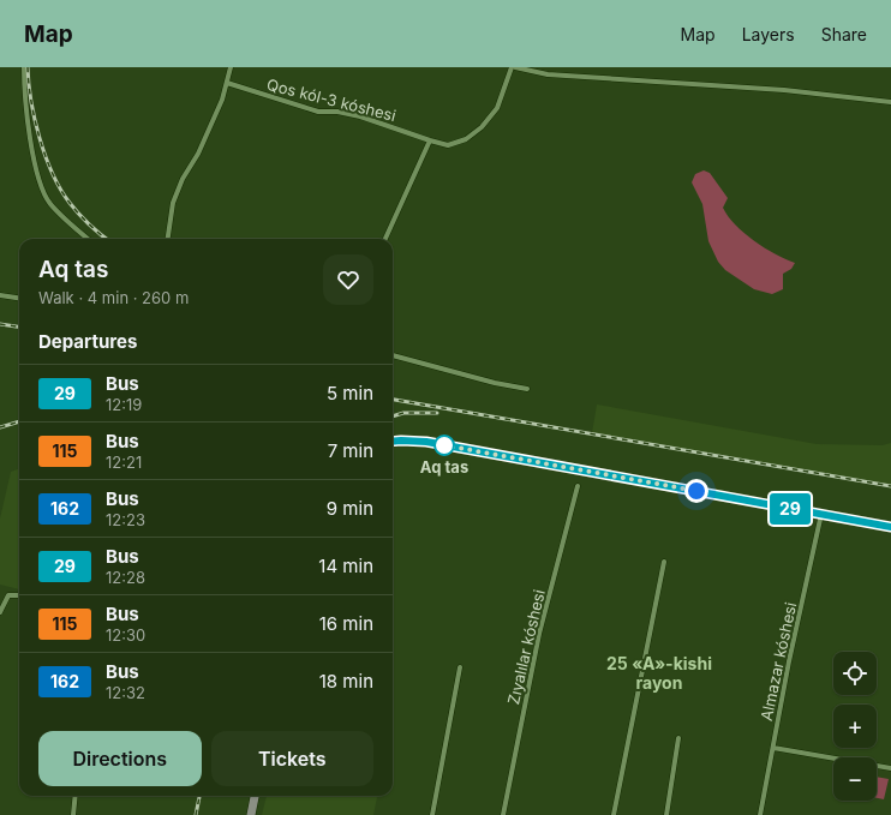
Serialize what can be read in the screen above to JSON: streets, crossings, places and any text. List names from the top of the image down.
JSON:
{
  "streets": {
    "street": ["Qos kól-3 kóshesi", "Zıyalılar kóshesi", "Almazar kóshesi"]
  },
  "districts": ["25 «A»-kishi rayon"],
  "places": ["Aq tas"],
  "lines": ["bus line 29"],
  "page": {
    "header": "Map",
    "nav": ["Map", "Layers", "Share"],
    "on_map": "29",
    "heading": [
      ["Aq tas", "Walk · 4 min · 260 m"],
      "Departures"
    ],
    "list": [
      {
        "mark": "29",
        "name": "Bus",
        "note": "12:19",
        "value": "5 min"
      },
      {
        "mark": "115",
        "name": "Bus",
        "note": "12:21",
        "value": "7 min"
      },
      {
        "mark": "162",
        "name": "Bus",
        "note": "12:23",
        "value": "9 min"
      },
      {
        "mark": "29",
        "name": "Bus",
        "note": "12:28",
        "value": "14 min"
      },
      {
        "mark": "115",
        "name": "Bus",
        "note": "12:30",
        "value": "16 min"
      },
      {
        "mark": "162",
        "name": "Bus",
        "note": "12:32",
        "value": "18 min"
      }
    ],
    "map_buttons": ["+", "−"],
    "buttons": ["Directions", "Tickets"]
  }
}
